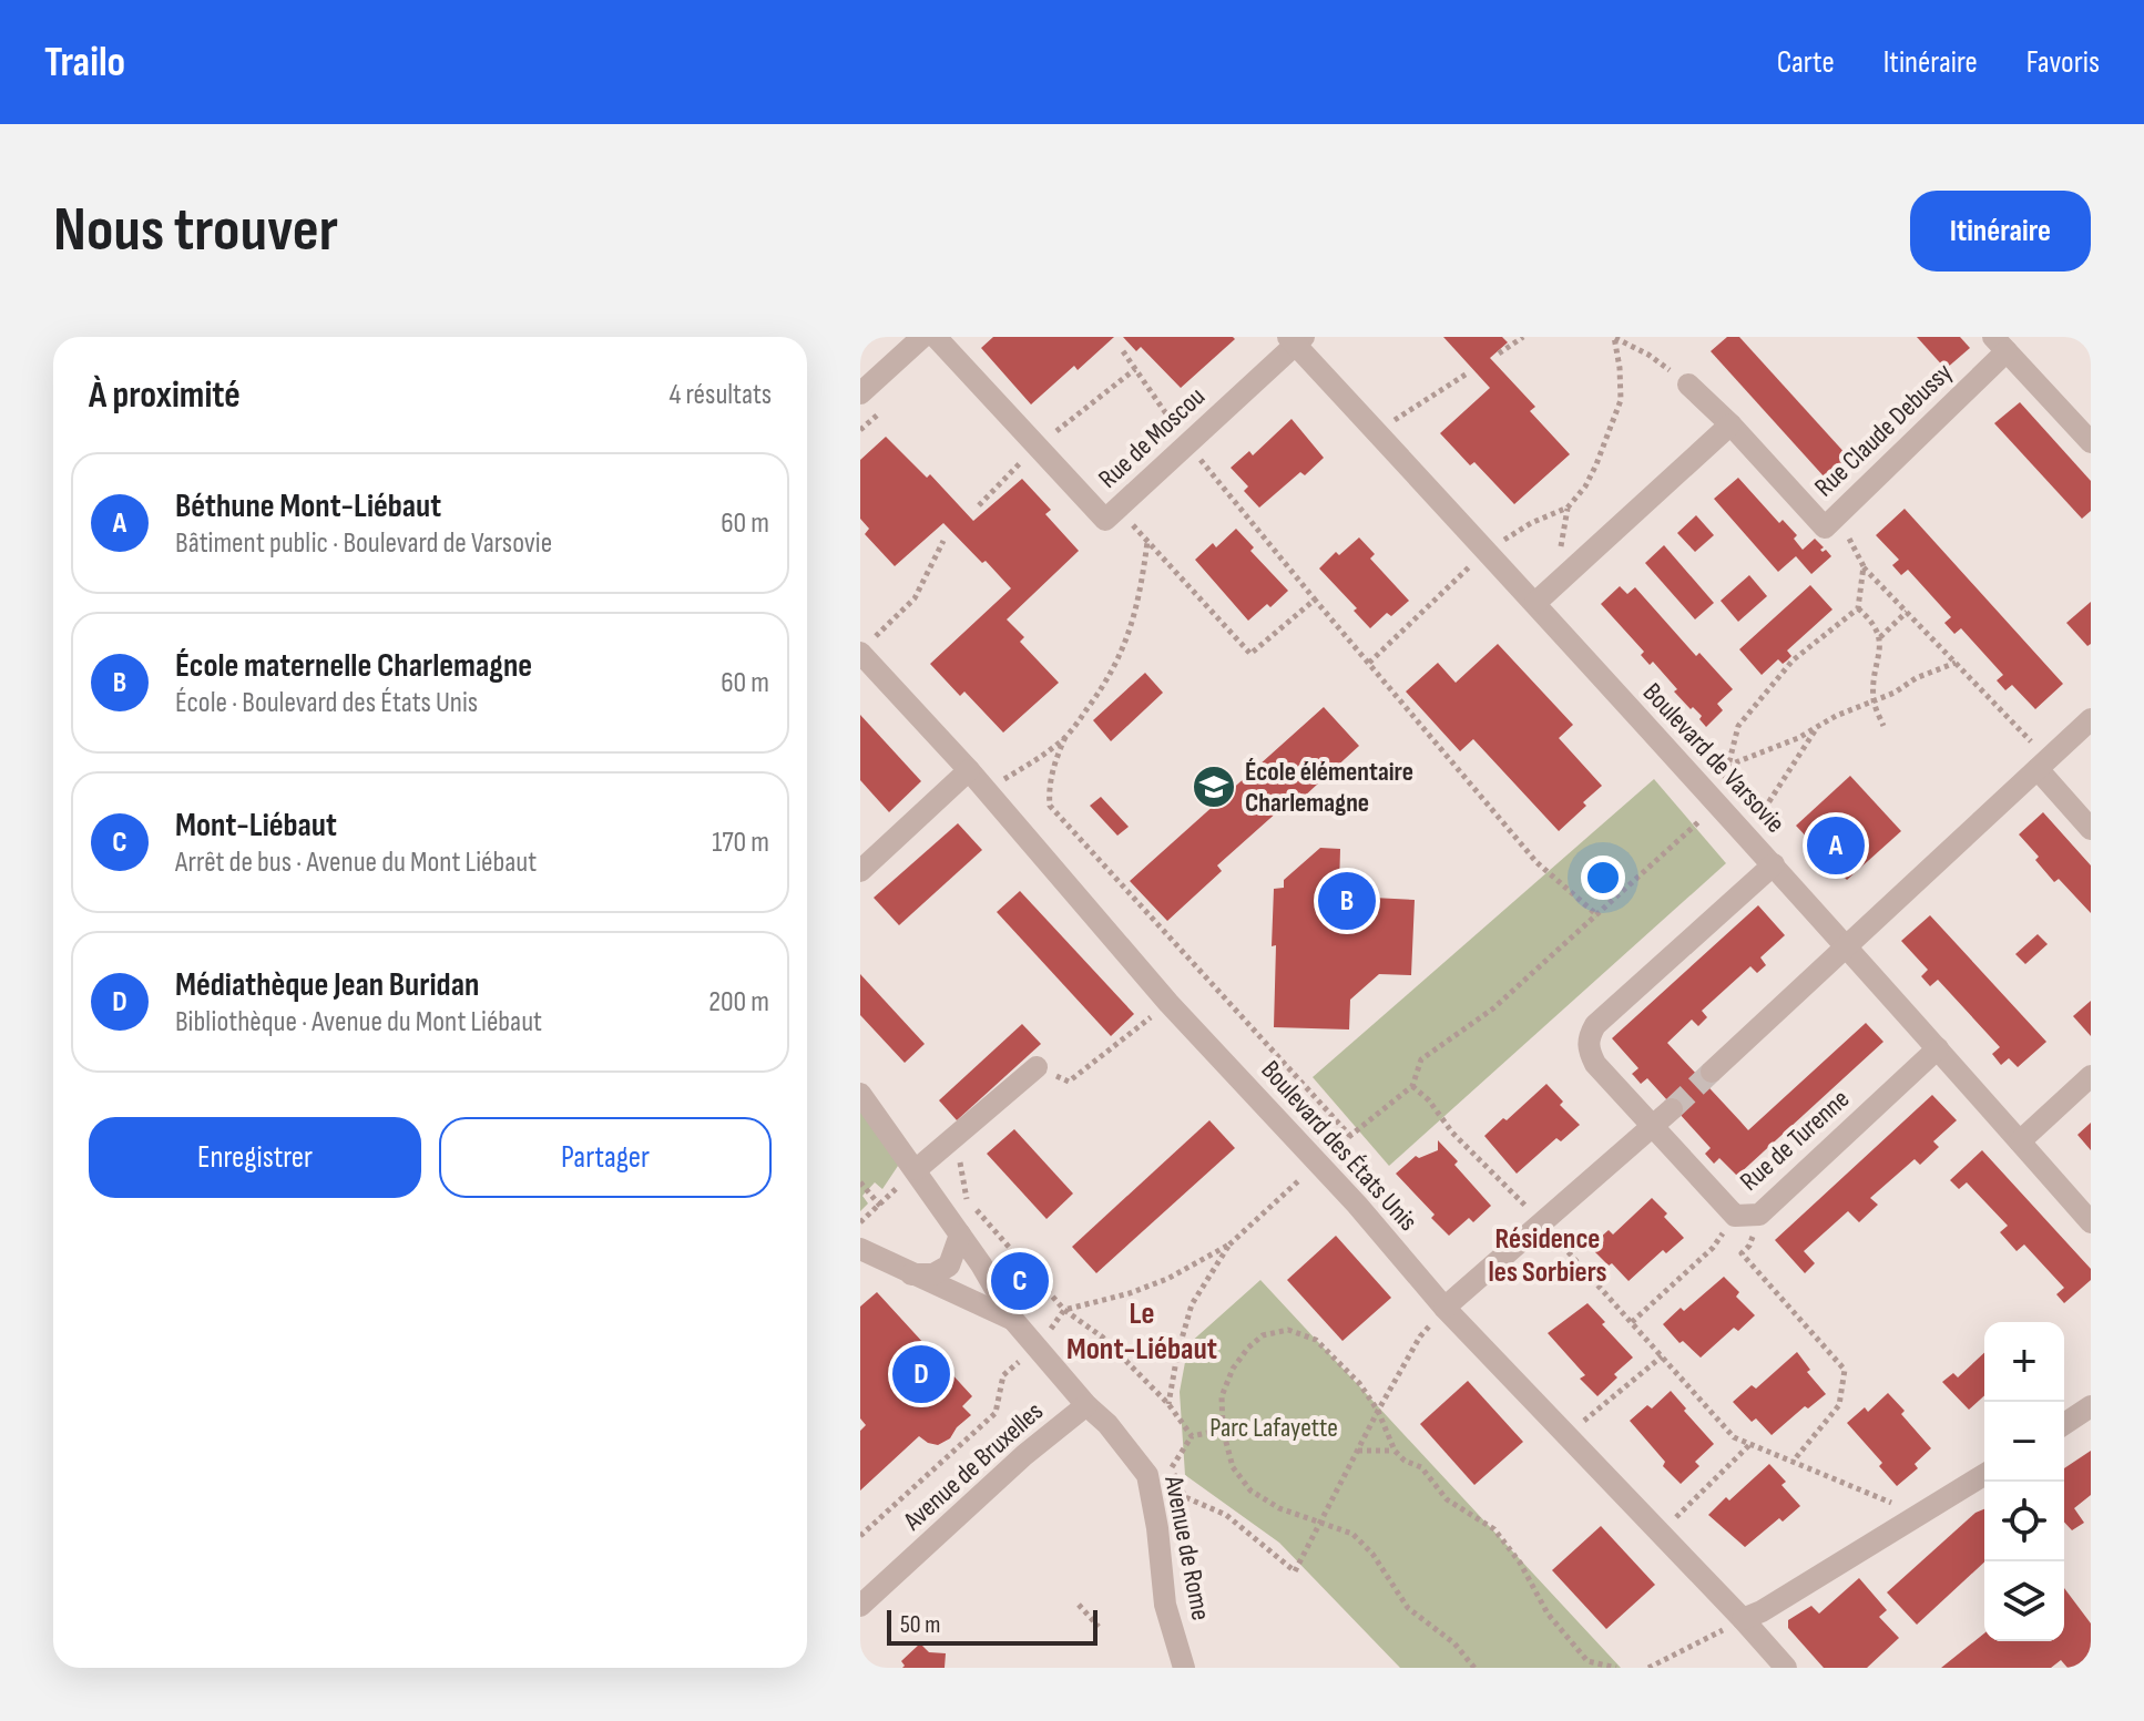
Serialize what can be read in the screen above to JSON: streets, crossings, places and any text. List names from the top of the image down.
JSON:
{
  "streets": {
    "street": [
      "Rue Claude Debussy",
      "Rue de Moscou",
      "Boulevard de Varsovie",
      "Rue de Turenne",
      "Boulevard des États Unis",
      "Avenue de Bruxelles",
      "Avenue de Rome"
    ]
  },
  "crossings": [
    ["Rue de Moscou", "Boulevard de Varsovie"],
    ["Boulevard de Varsovie", "Rue de Turenne"],
    ["Avenue de Bruxelles", "Avenue de Rome"]
  ],
  "districts": ["Résidence les Sorbiers", "Le Mont-Liébaut"],
  "parks": ["Parc Lafayette"],
  "places": {
    "school or university": ["École élémentaire Charlemagne"]
  },
  "scale_bar": "50 m",
  "page": {
    "header": "Trailo",
    "nav": ["Carte", "Itinéraire", "Favoris"],
    "buttons": [
      "Itinéraire",
      ["Enregistrer", "Partager"]
    ],
    "title": "Nous trouver",
    "heading": ["À proximité", "4 résultats"],
    "list": [
      {
        "mark": "A",
        "name": "Béthune Mont-Liébaut",
        "note": "Bâtiment public · Boulevard de Varsovie",
        "value": "60 m"
      },
      {
        "mark": "B",
        "name": "École maternelle Charlemagne",
        "note": "École · Boulevard des États Unis",
        "value": "60 m"
      },
      {
        "mark": "C",
        "name": "Mont-Liébaut",
        "note": "Arrêt de bus · Avenue du Mont Liébaut",
        "value": "170 m"
      },
      {
        "mark": "D",
        "name": "Médiathèque Jean Buridan",
        "note": "Bibliothèque · Avenue du Mont Liébaut",
        "value": "200 m"
      }
    ],
    "pins": [
      "A",
      "B",
      "C",
      "D"
    ],
    "map_buttons": ["+", "−"],
    "scale": "50 m"
  }
}
